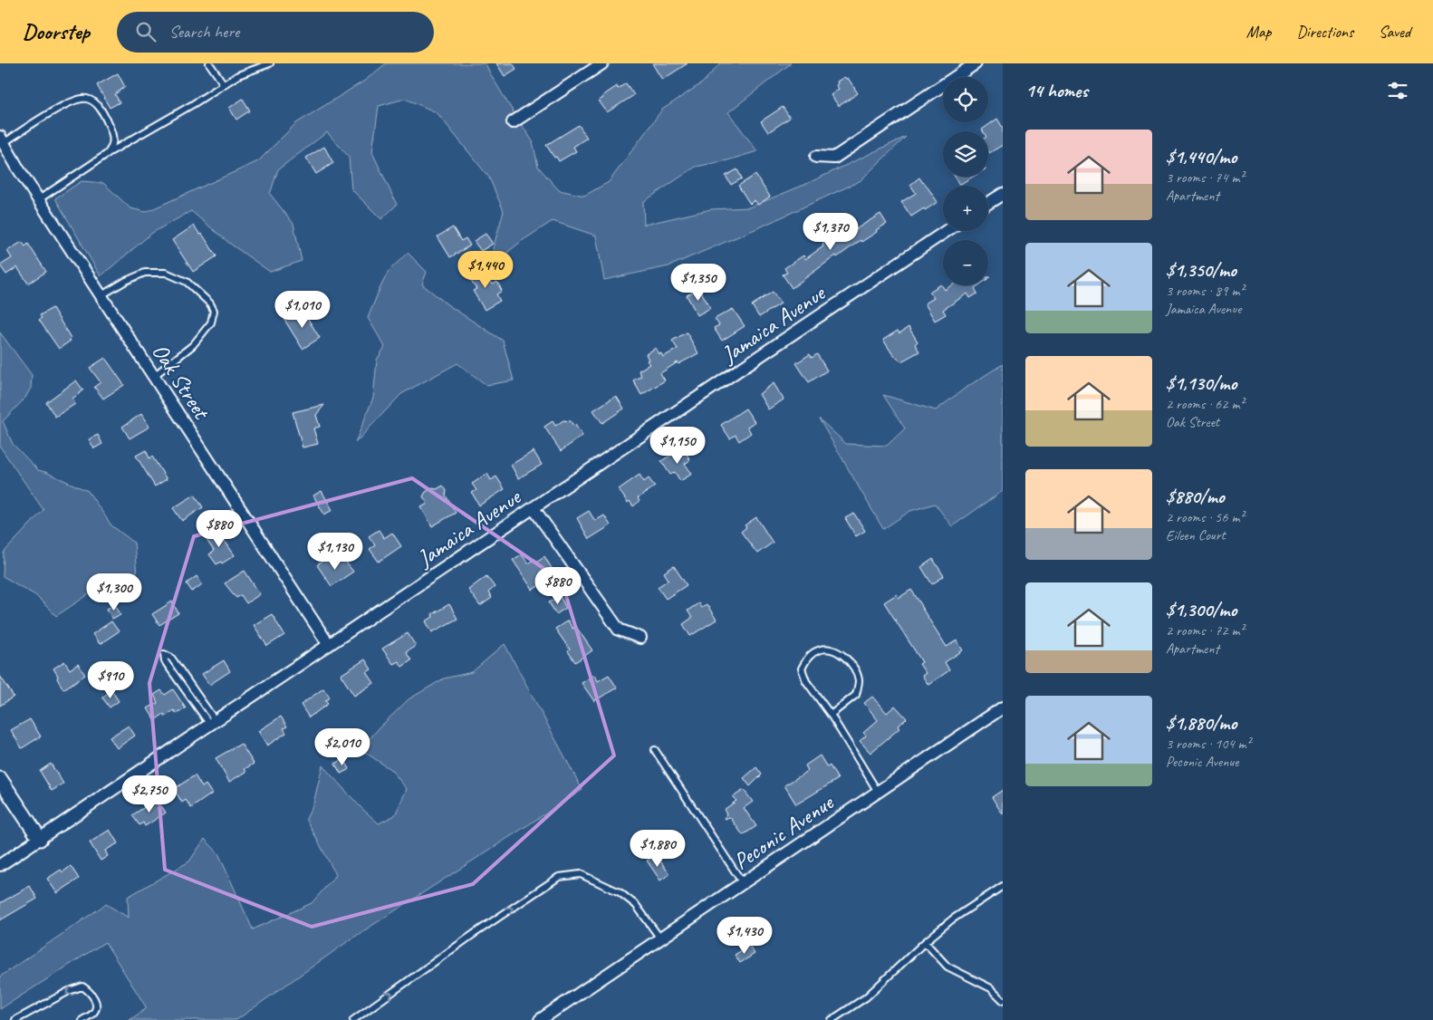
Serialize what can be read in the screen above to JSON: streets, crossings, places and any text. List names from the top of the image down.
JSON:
{
  "streets": {
    "street": ["Jamaica Avenue", "Oak Street", "Peconic Avenue"]
  },
  "crossings": [
    ["Jamaica Avenue", "Oak Street"]
  ],
  "page": {
    "header": "Doorstep",
    "search": "Search here",
    "nav": ["Map", "Directions", "Saved"],
    "heading": "14 homes",
    "map_buttons": ["+", "−"],
    "list": [
      {
        "name": "$1,440/mo",
        "note": "3 rooms · 74 m² · Apartment"
      },
      {
        "name": "$1,350/mo",
        "note": "3 rooms · 89 m² · Jamaica Avenue"
      },
      {
        "name": "$1,130/mo",
        "note": "2 rooms · 62 m² · Oak Street"
      },
      {
        "name": "$880/mo",
        "note": "2 rooms · 56 m² · Eileen Court"
      },
      {
        "name": "$1,300/mo",
        "note": "2 rooms · 72 m² · Apartment"
      },
      {
        "name": "$1,880/mo",
        "note": "3 rooms · 104 m² · Peconic Avenue"
      }
    ],
    "price": [
      "$1,370",
      "$1,440",
      "$1,350",
      "$1,010",
      "$1,150",
      "$880",
      "$1,130",
      "$880",
      "$1,300",
      "$910",
      "$2,010",
      "$2,750",
      "$1,880",
      "$1,430"
    ]
  }
}
